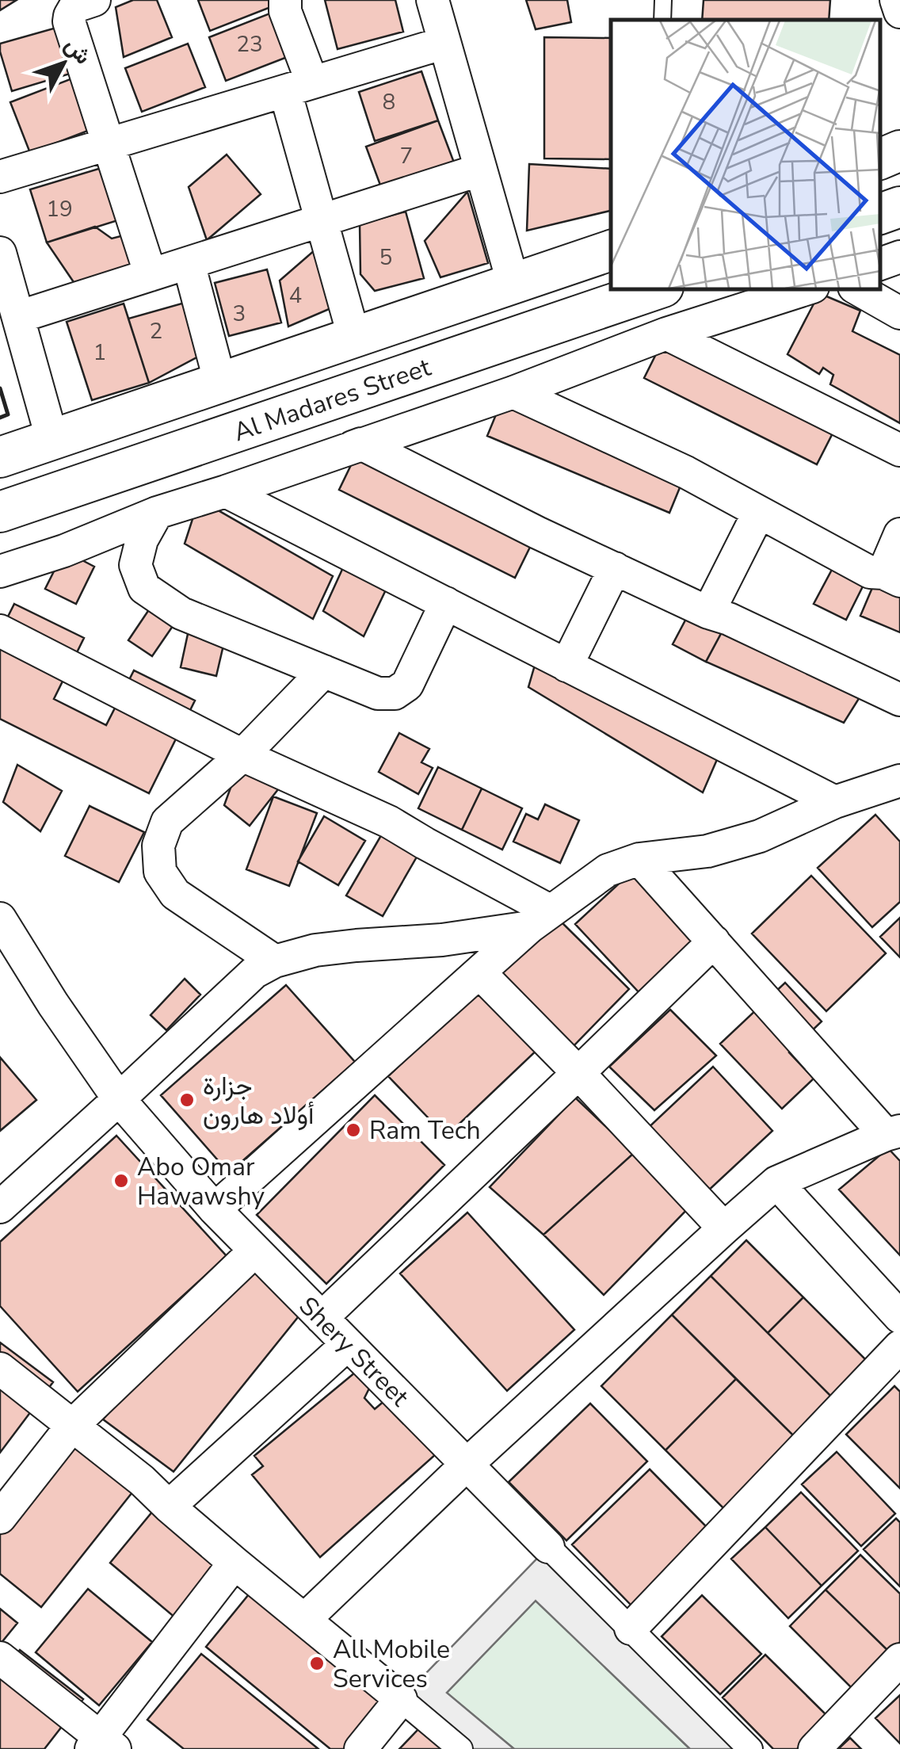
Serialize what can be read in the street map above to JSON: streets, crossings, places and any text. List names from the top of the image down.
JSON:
{
  "streets": {
    "street": ["Al Madares Street", "Shery Street"]
  },
  "places": [
    "جزارة أولاد هارون",
    "Ram Tech",
    "Abo Omar Hawawshy",
    "All Mobile Services"
  ],
  "house_numbers": [
    "23",
    "8",
    "7",
    "19",
    "5",
    "4",
    "3",
    "2",
    "1"
  ],
  "north": "top right"
}
